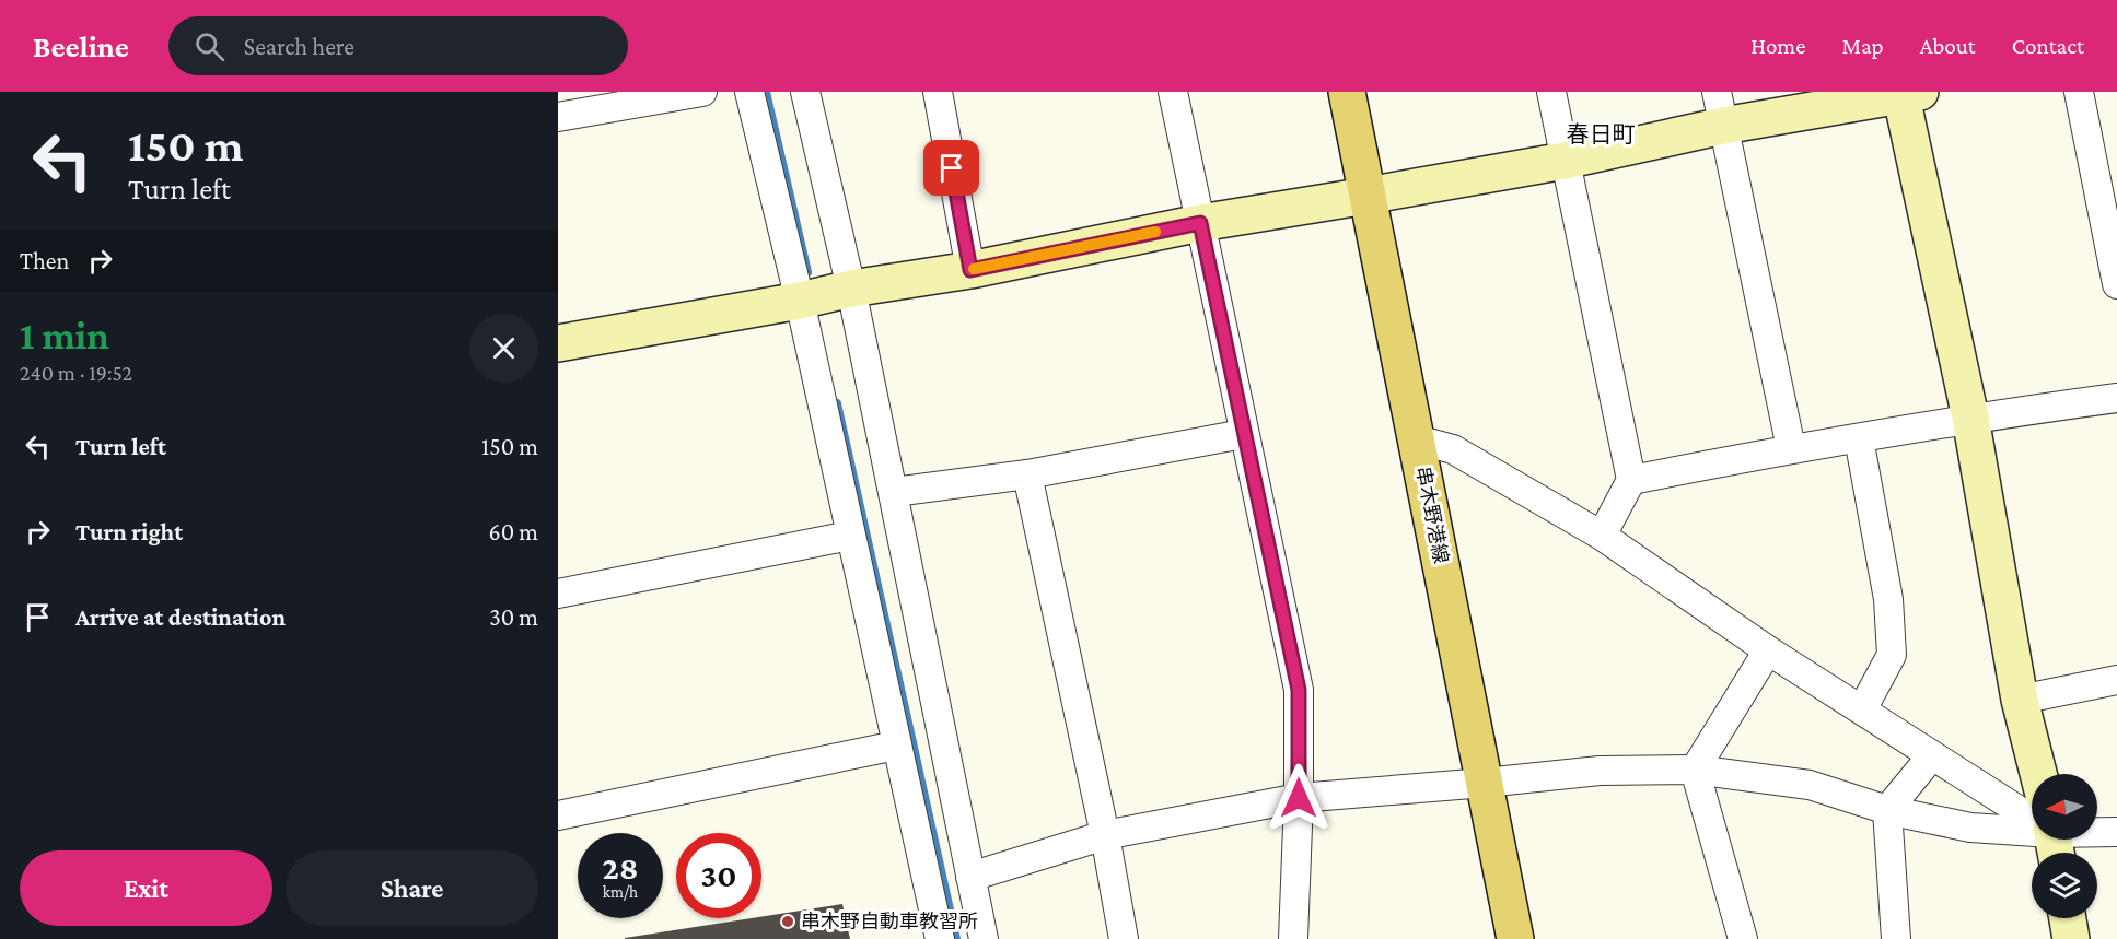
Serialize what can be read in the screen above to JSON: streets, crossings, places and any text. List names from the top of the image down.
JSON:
{
  "streets": {
    "main road": ["串木野港線"]
  },
  "districts": ["春日町"],
  "places": ["串木野自動車教習所"],
  "north": "left",
  "page": {
    "header": "Beeline",
    "search": "Search here",
    "nav": [
      "Home",
      "Map",
      "About",
      "Contact"
    ],
    "turn": ["150 m", "Turn left"],
    "then": "Then",
    "heading": ["1 min", "240 m · 19:52"],
    "list": [
      {
        "name": "Turn left",
        "value": "150 m"
      },
      {
        "name": "Turn right",
        "value": "60 m"
      },
      {
        "name": "Arrive at destination",
        "value": "30 m"
      }
    ],
    "speed": "28 km/h",
    "limit": "30",
    "buttons": ["Exit", "Share"]
  }
}
